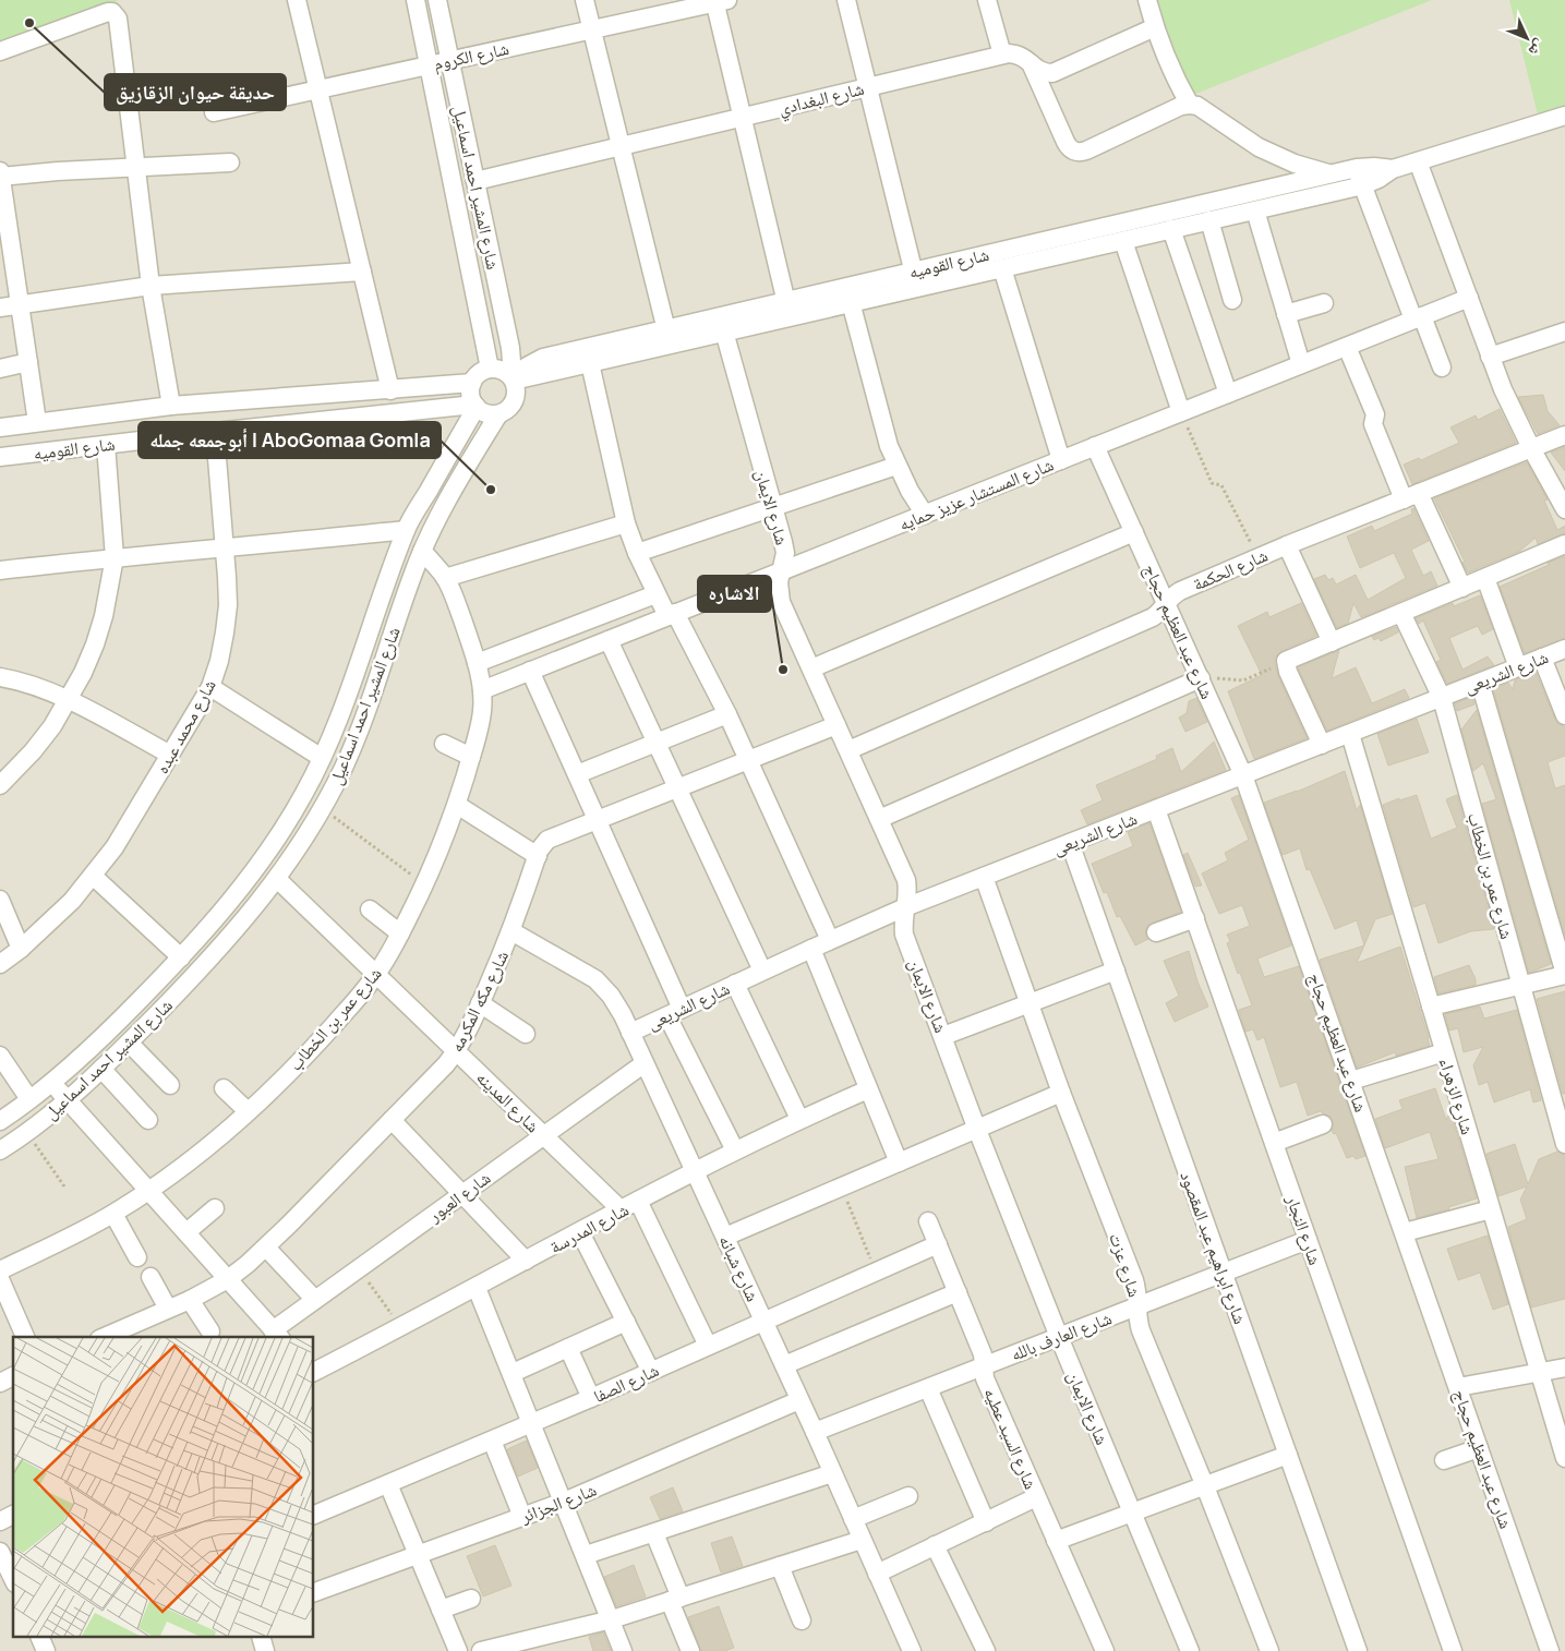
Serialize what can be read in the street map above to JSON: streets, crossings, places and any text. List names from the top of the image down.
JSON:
{
  "streets": {
    "street": [
      "شارع الكروم",
      "شارع البغدادي",
      "شارع المشير احمد اسماعيل",
      "شارع القوميه",
      "شارع المستشار عزيز حمايه",
      "شارع الايمان",
      "شارع الحكمة",
      "شارع عبد العظيم حجاج",
      "شارع الشريعى",
      "شارع محمد عبده",
      "شارع عمر بن الخطاب",
      "شارع مكه المكرمه",
      "شارع الزهراء",
      "شارع المدينه",
      "شارع العبور",
      "شارع المدرسة",
      "شارع النجار",
      "شارع ابراهيم عبد المقصود",
      "شارع عزت",
      "شارع شبانه",
      "شارع العارف بالله",
      "شارع الصفا",
      "شارع السيد عطيه",
      "شارع الجزائر"
    ]
  },
  "crossings": [
    ["شارع الكروم", "شارع المشير احمد اسماعيل"],
    ["شارع البغدادي", "شارع المشير احمد اسماعيل"],
    ["شارع المشير احمد اسماعيل", "شارع القوميه"],
    ["شارع المشير احمد اسماعيل", "شارع عمر بن الخطاب"],
    ["شارع المشير احمد اسماعيل", "شارع المدينه"],
    ["شارع القوميه", "شارع الايمان"],
    ["شارع القوميه", "شارع محمد عبده"],
    ["شارع المستشار عزيز حمايه", "شارع الايمان"],
    ["شارع المستشار عزيز حمايه", "شارع عبد العظيم حجاج"],
    ["شارع المستشار عزيز حمايه", "شارع عمر بن الخطاب"],
    ["شارع الايمان", "شارع الحكمة"],
    ["شارع الايمان", "شارع الشريعى"],
    ["شارع الايمان", "شارع مكه المكرمه"],
    ["شارع الايمان", "شارع العارف بالله"],
    ["شارع الحكمة", "شارع عبد العظيم حجاج"],
    ["شارع عبد العظيم حجاج", "شارع الشريعى"],
    ["شارع الشريعى", "شارع عمر بن الخطاب"],
    ["شارع الشريعى", "شارع الزهراء"],
    ["شارع الشريعى", "شارع النجار"],
    ["شارع الشريعى", "شارع ابراهيم عبد المقصود"],
    ["شارع الشريعى", "شارع عزت"],
    ["شارع الشريعى", "شارع شبانه"],
    ["شارع عمر بن الخطاب", "شارع المدينه"],
    ["شارع مكه المكرمه", "شارع المدينه"],
    ["شارع مكه المكرمه", "شارع شبانه"],
    ["شارع المدينه", "شارع العبور"],
    ["شارع المدينه", "شارع المدرسة"],
    ["شارع العبور", "شارع شبانه"],
    ["شارع المدرسة", "شارع شبانه"],
    ["شارع النجار", "شارع العارف بالله"],
    ["شارع ابراهيم عبد المقصود", "شارع العارف بالله"],
    ["شارع عزت", "شارع العارف بالله"],
    ["شارع شبانه", "شارع العارف بالله"],
    ["شارع شبانه", "شارع الصفا"],
    ["شارع شبانه", "شارع الجزائر"],
    ["شارع العارف بالله", "شارع السيد عطيه"],
    ["شارع الصفا", "شارع السيد عطيه"]
  ],
  "places": ["حديقة حيوان الزقازيق", "أبوجمعه جمله | AboGomaa Gomla", "الاشاره"],
  "north": "bottom right"
}
